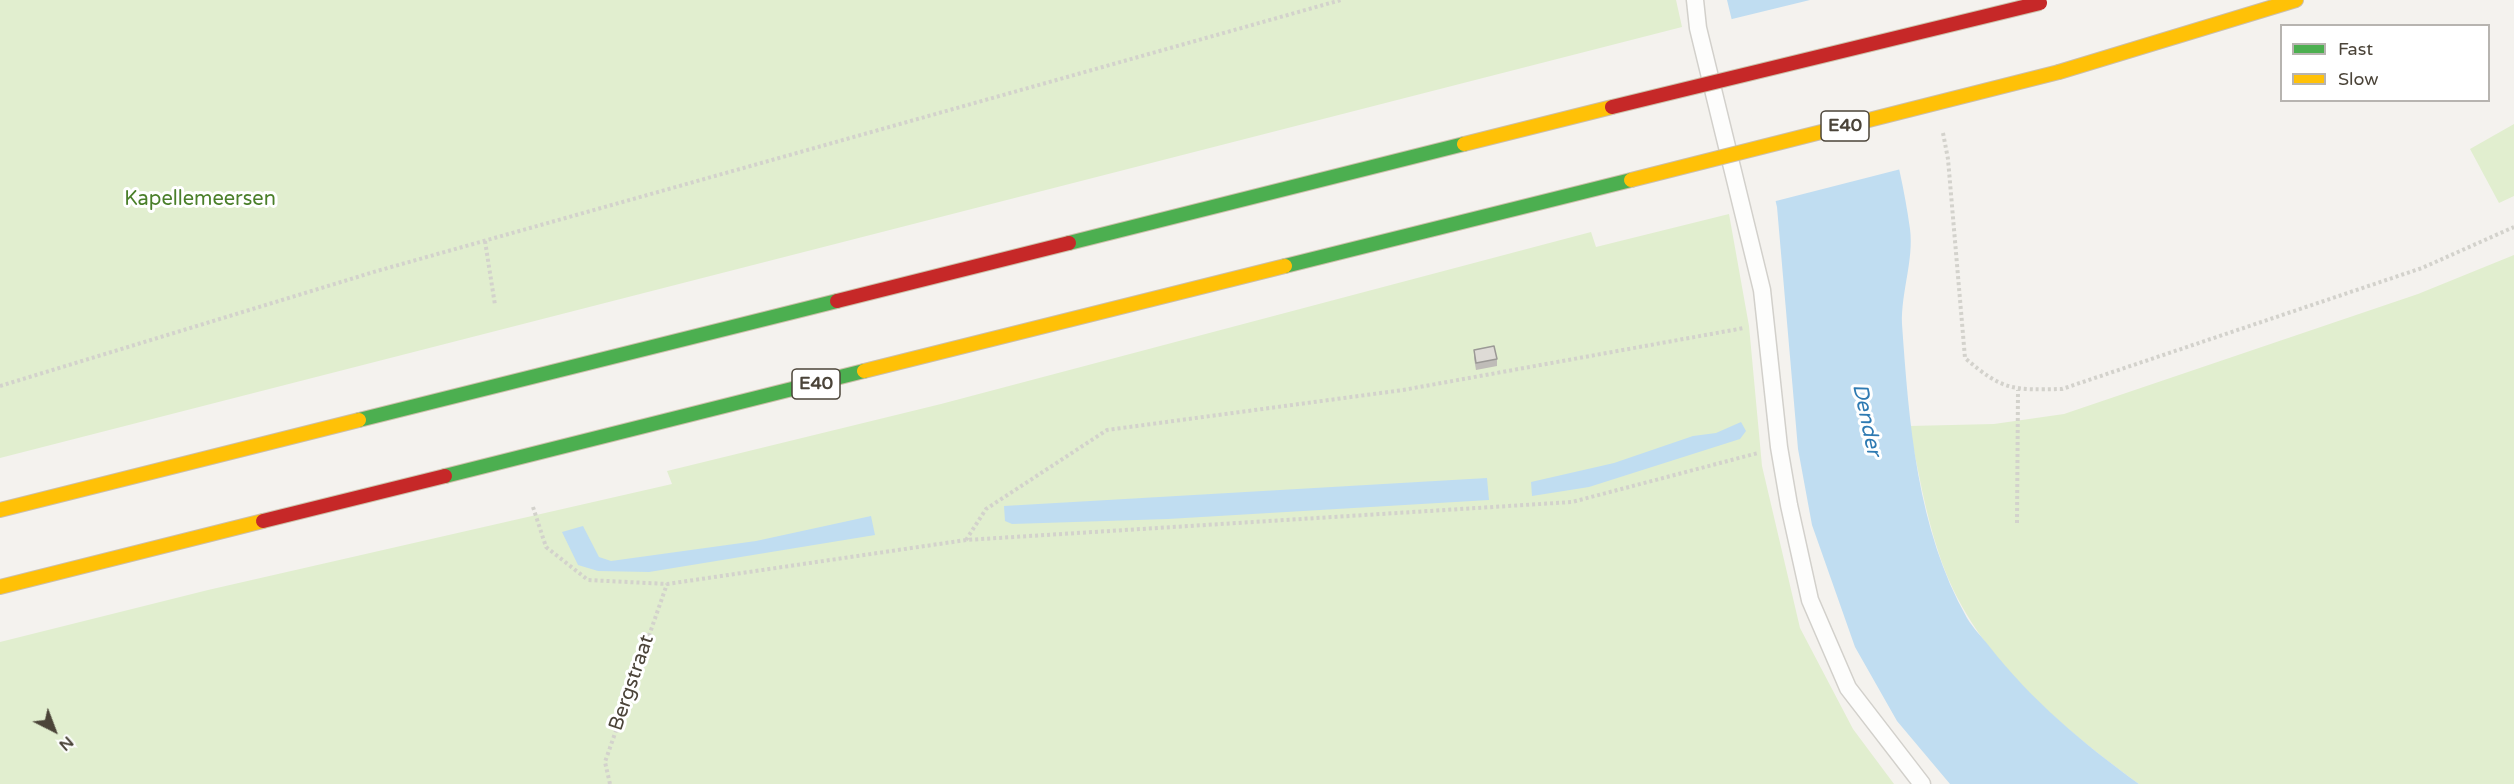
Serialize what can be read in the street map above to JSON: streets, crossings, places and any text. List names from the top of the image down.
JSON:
{
  "streets": {
    "highway": ["E40"],
    "path": ["Bergstraat"]
  },
  "water": ["Dender"],
  "parks": ["Kapellemeersen"],
  "legend": ["Fast", "Slow"],
  "north": "bottom right"
}
